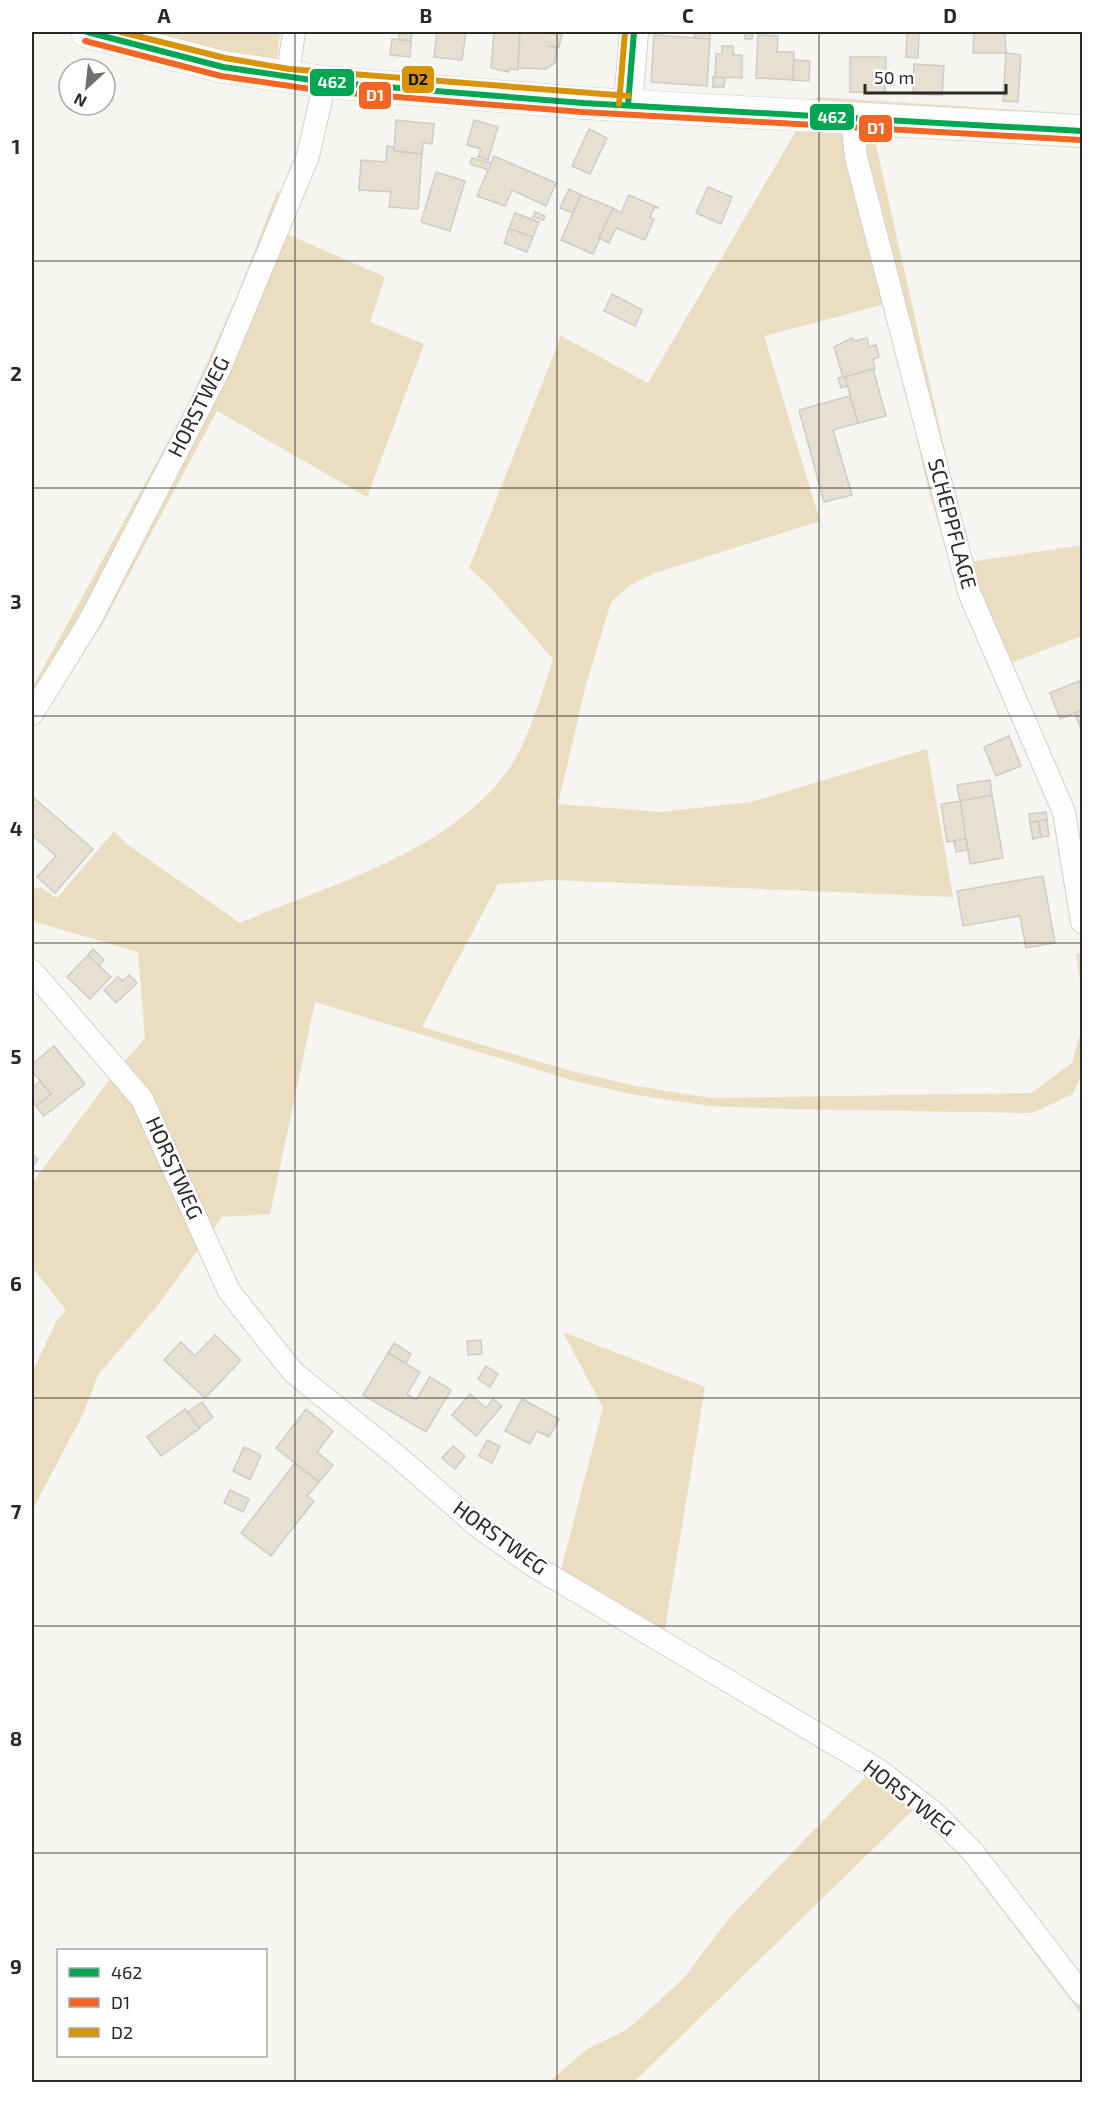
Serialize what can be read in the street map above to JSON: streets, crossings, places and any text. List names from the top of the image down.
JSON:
{
  "streets": {
    "street": ["HORSTWEG", "SCHEPPFLAGE"]
  },
  "lines": ["transit line 462", "transit line D2", "transit line D1"],
  "legend": ["462", "D1", "D2"],
  "scale_bar": "50 m",
  "north": "bottom left",
  "grid": {
    "columns": [
      "A",
      "B",
      "C",
      "D"
    ],
    "rows": [
      "1",
      "2",
      "3",
      "4",
      "5",
      "6",
      "7",
      "8",
      "9"
    ]
  }
}
